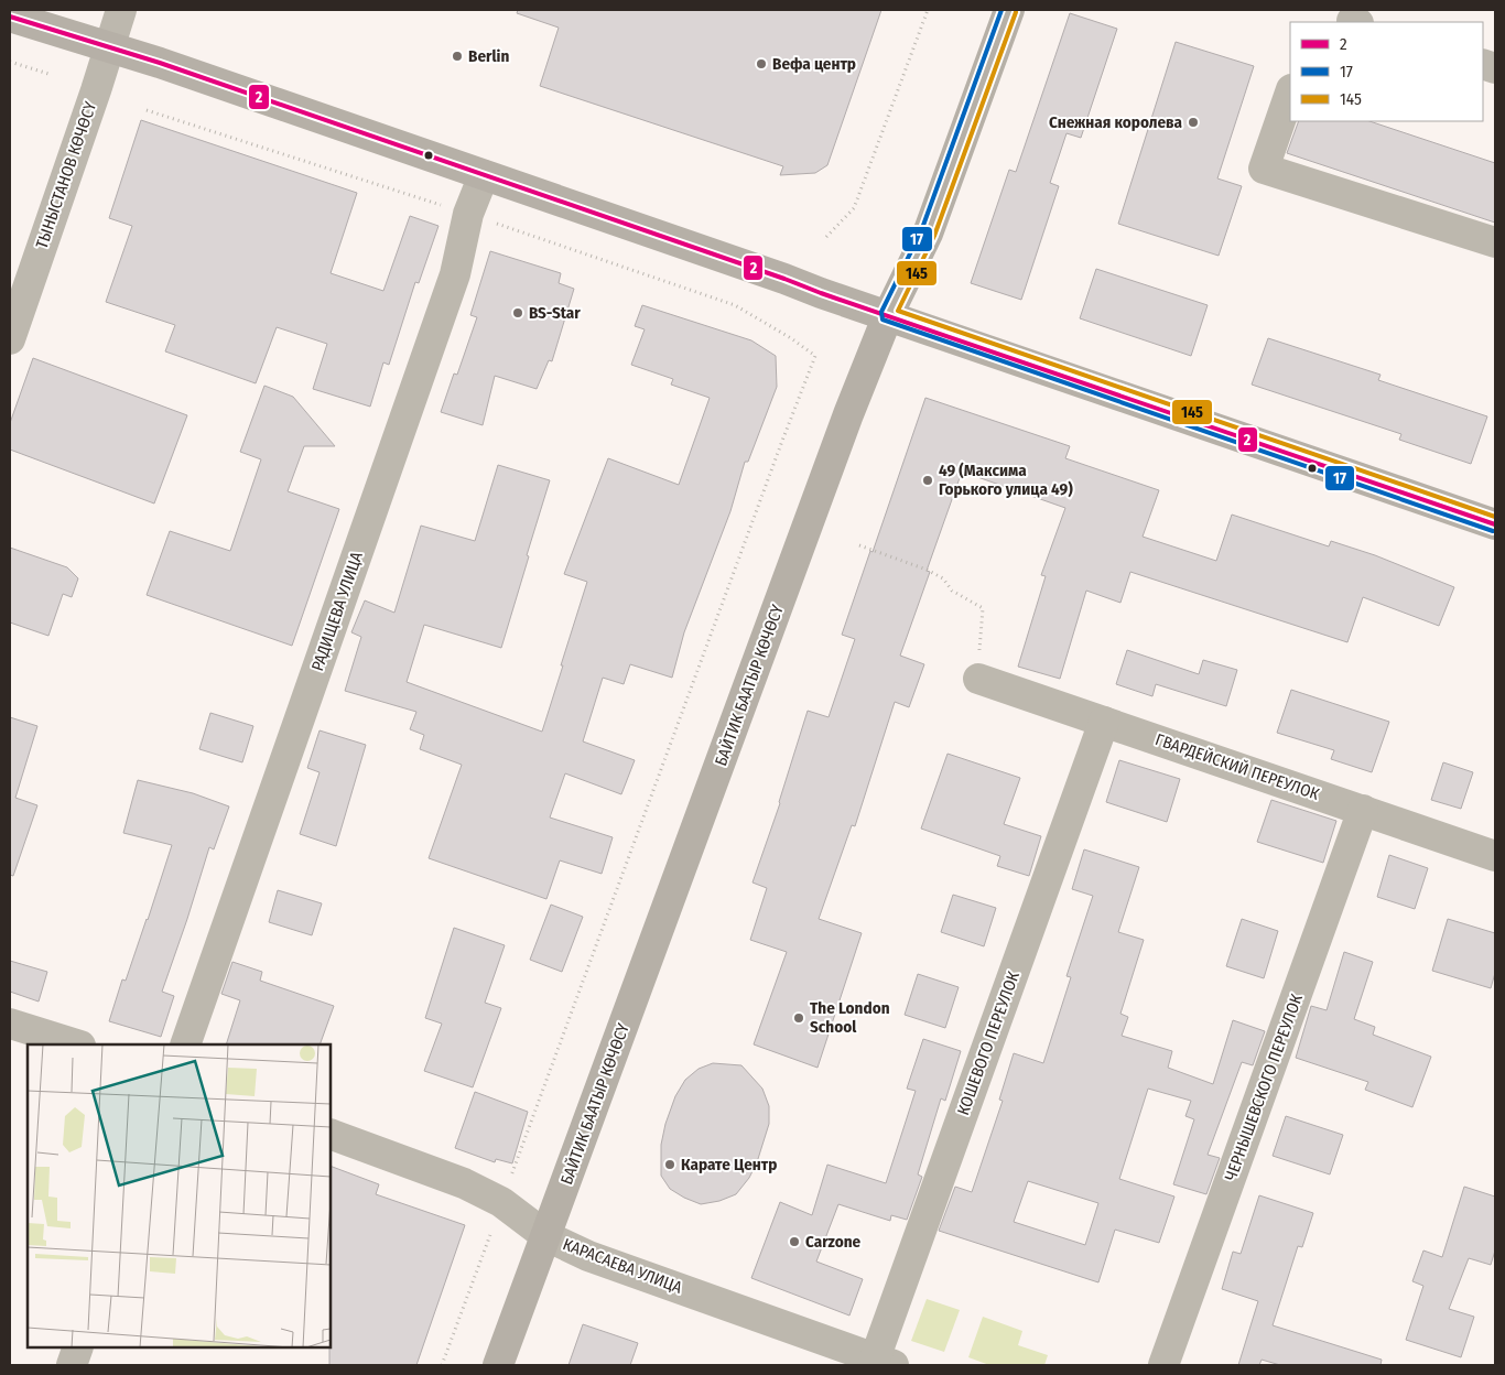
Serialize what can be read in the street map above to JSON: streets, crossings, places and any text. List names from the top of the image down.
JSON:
{
  "streets": {
    "main road": ["БАЙТИК БААТЫР КӨЧӨСҮ"],
    "street": [
      "ТЫНЫСТАНОВ КӨЧӨСҮ",
      "РАДИЩЕВА УЛИЦА",
      "ГВАРДЕЙСКИЙ ПЕРЕУЛОК",
      "КОШЕВОГО ПЕРЕУЛОК",
      "ЧЕРНЫШЕВСКОГО ПЕРЕУЛОК",
      "КАРАСАЕВА УЛИЦА"
    ]
  },
  "crossings": [
    ["БАЙТИК БААТЫР КӨЧӨСҮ", "КАРАСАЕВА УЛИЦА"],
    ["ГВАРДЕЙСКИЙ ПЕРЕУЛОК", "КОШЕВОГО ПЕРЕУЛОК"],
    ["ГВАРДЕЙСКИЙ ПЕРЕУЛОК", "ЧЕРНЫШЕВСКОГО ПЕРЕУЛОК"],
    ["КОШЕВОГО ПЕРЕУЛОК", "КАРАСАЕВА УЛИЦА"]
  ],
  "places": [
    "Berlin",
    "Вефа центр",
    "Снежная королева",
    "BS-Star",
    "49 (Максима Горького улица 49)",
    "The London School",
    "Карате Центр",
    "Carzone"
  ],
  "lines": ["transit line 17", "transit line 145", "transit line 2"],
  "legend": ["2", "17", "145"]
}
